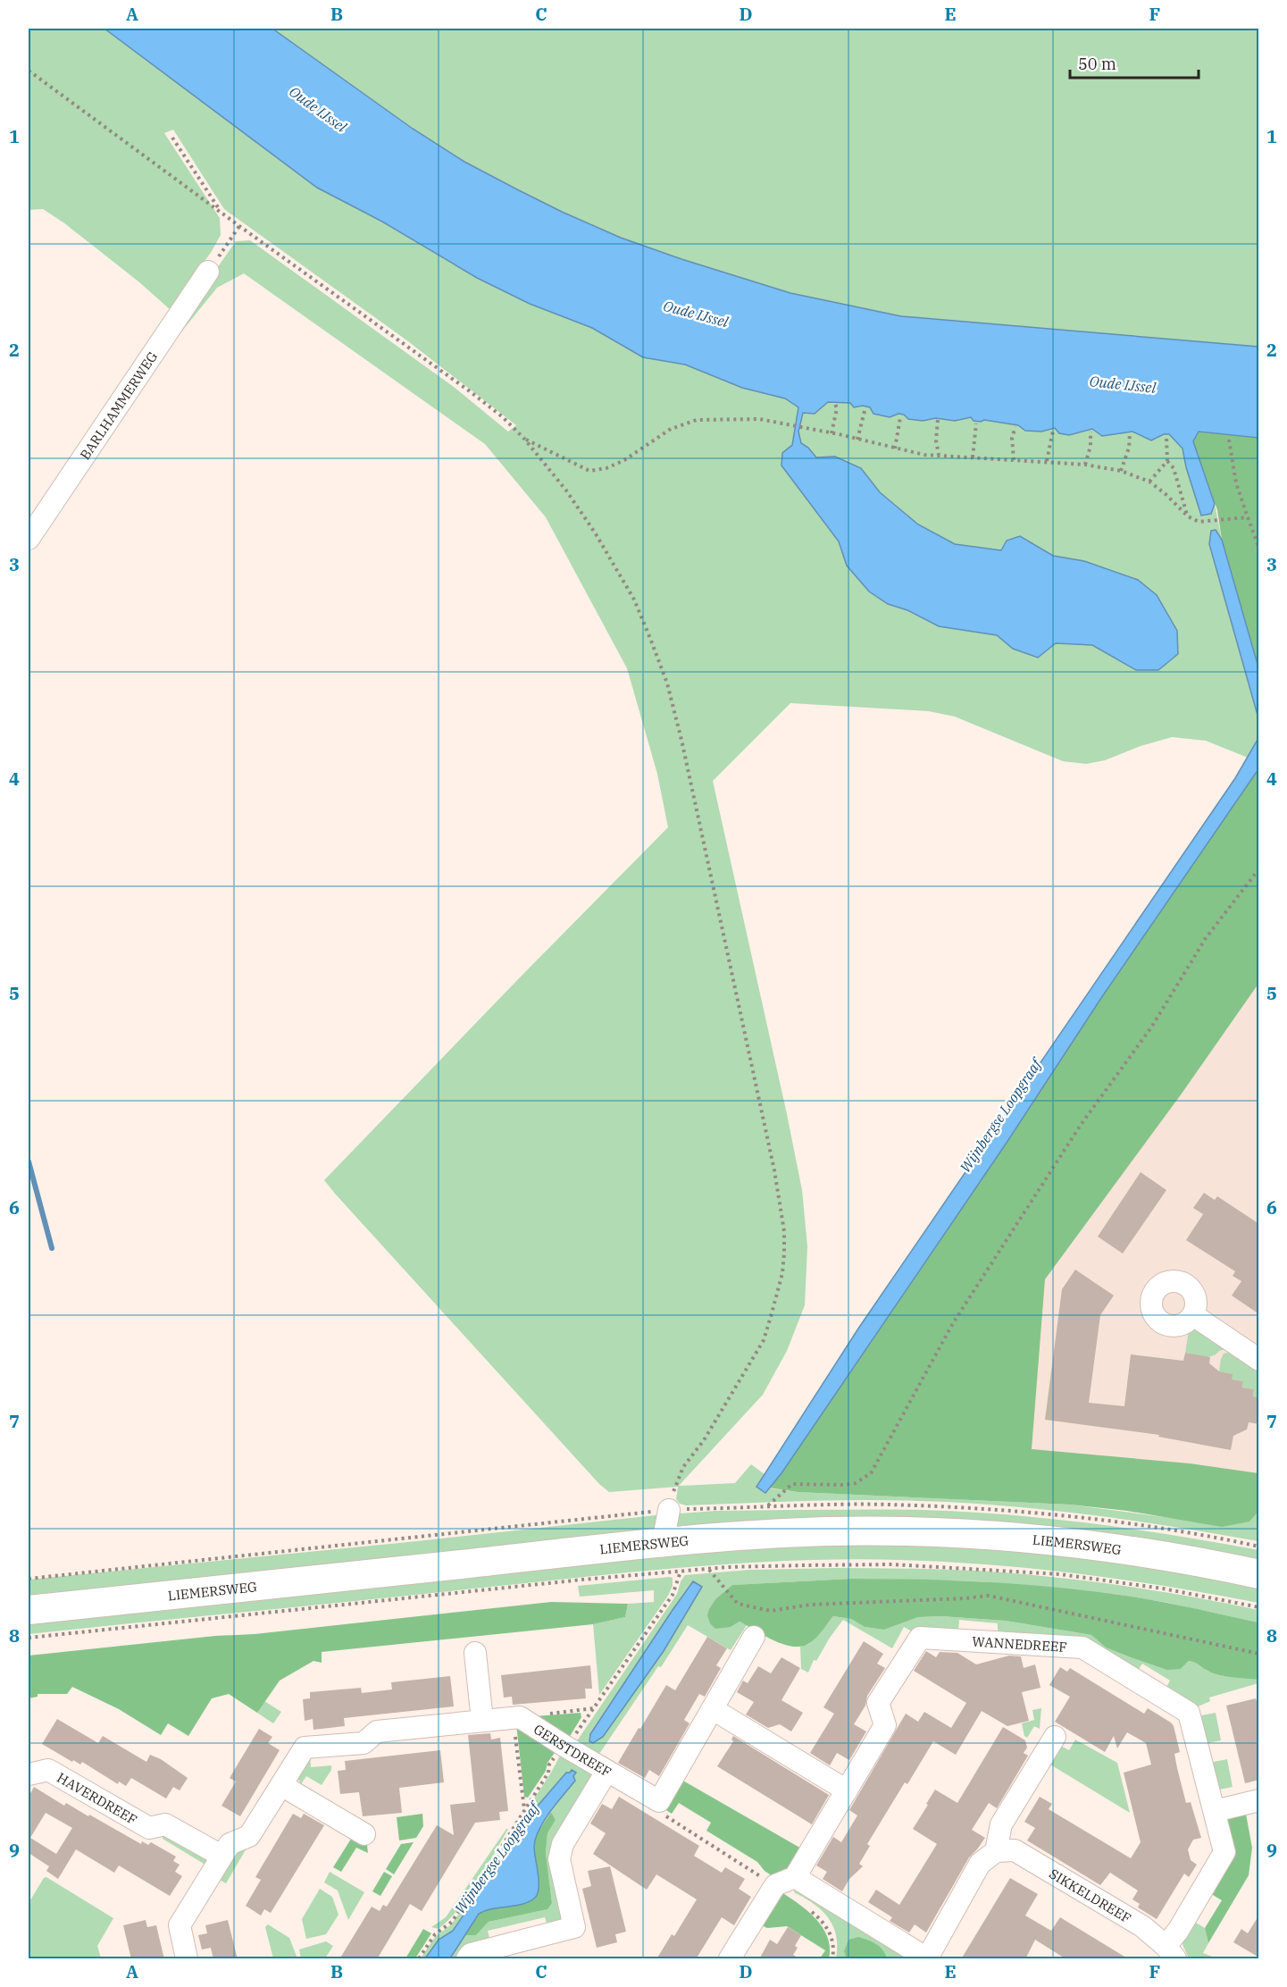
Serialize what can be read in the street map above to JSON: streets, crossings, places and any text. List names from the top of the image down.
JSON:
{
  "streets": {
    "main road": ["LIEMERSWEG"],
    "street": [
      "BARLHAMMERWEG",
      "WANNEDREEF",
      "GERSTDREEF",
      "HAVERDREEF",
      "SIKKELDREEF"
    ]
  },
  "crossings": [
    ["WANNEDREEF", "SIKKELDREEF"]
  ],
  "water": ["Oude IJssel", "Wijnbergse Loopgraaf"],
  "scale_bar": "50 m",
  "grid": {
    "columns": [
      "A",
      "B",
      "C",
      "D",
      "E",
      "F"
    ],
    "rows": [
      "1",
      "2",
      "3",
      "4",
      "5",
      "6",
      "7",
      "8",
      "9"
    ]
  }
}
